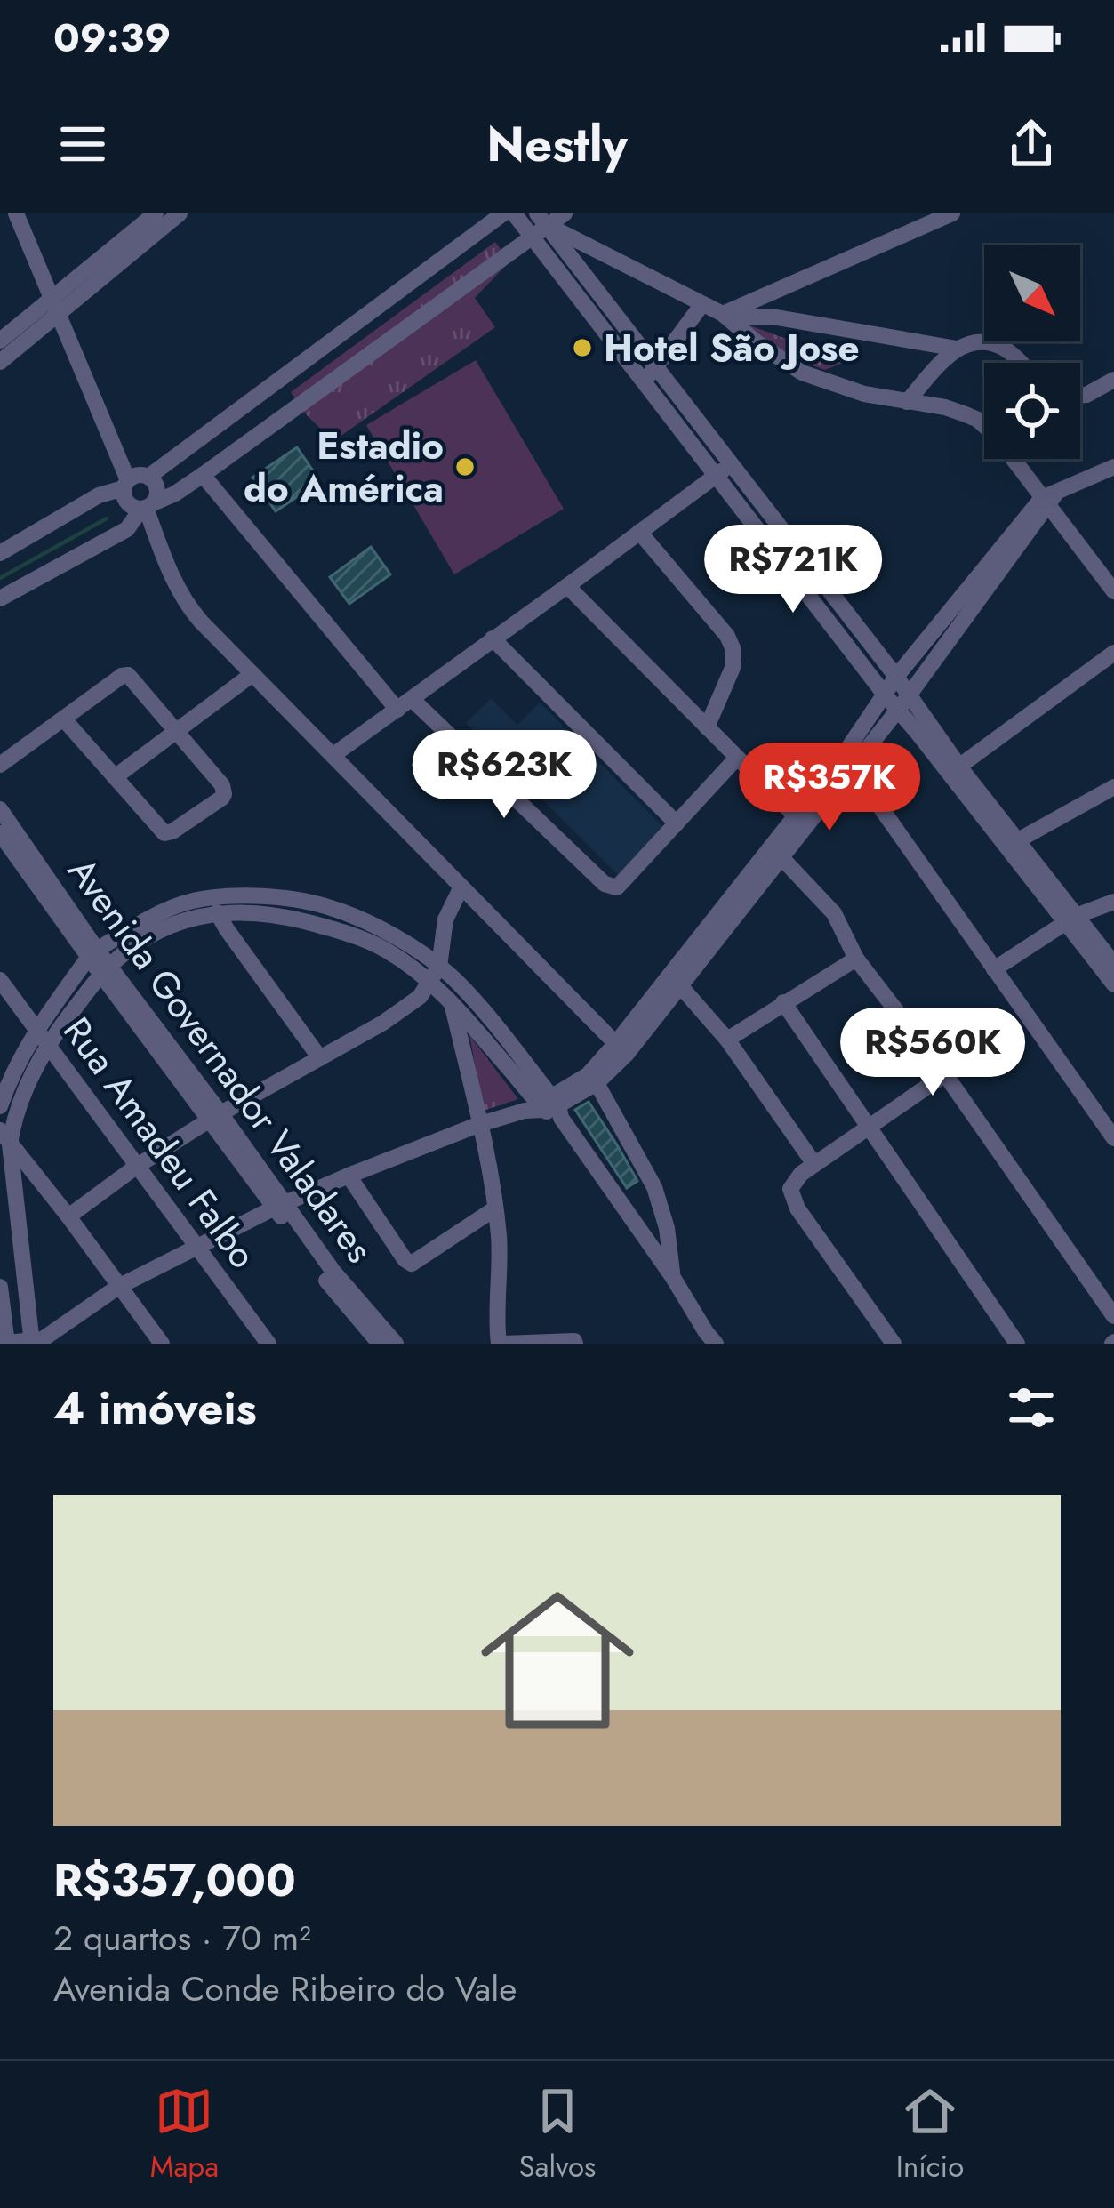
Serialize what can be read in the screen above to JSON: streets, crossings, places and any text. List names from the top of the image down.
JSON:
{
  "streets": {
    "street": ["Avenida Governador Valadares", "Rua Amadeu Falbo"]
  },
  "places": ["Hotel São Jose", "Estadio do América"],
  "north": "bottom right",
  "page": {
    "status": "09:39",
    "header": "Nestly",
    "price": [
      "R$721K",
      "R$623K",
      "R$357K",
      "R$560K"
    ],
    "heading": "4 imóveis",
    "list": [
      {
        "name": "R$357,000",
        "note": "2 quartos · 70 m² · Avenida Conde Ribeiro do Vale"
      }
    ],
    "tabs": ["Mapa", "Salvos", "Início"]
  }
}
